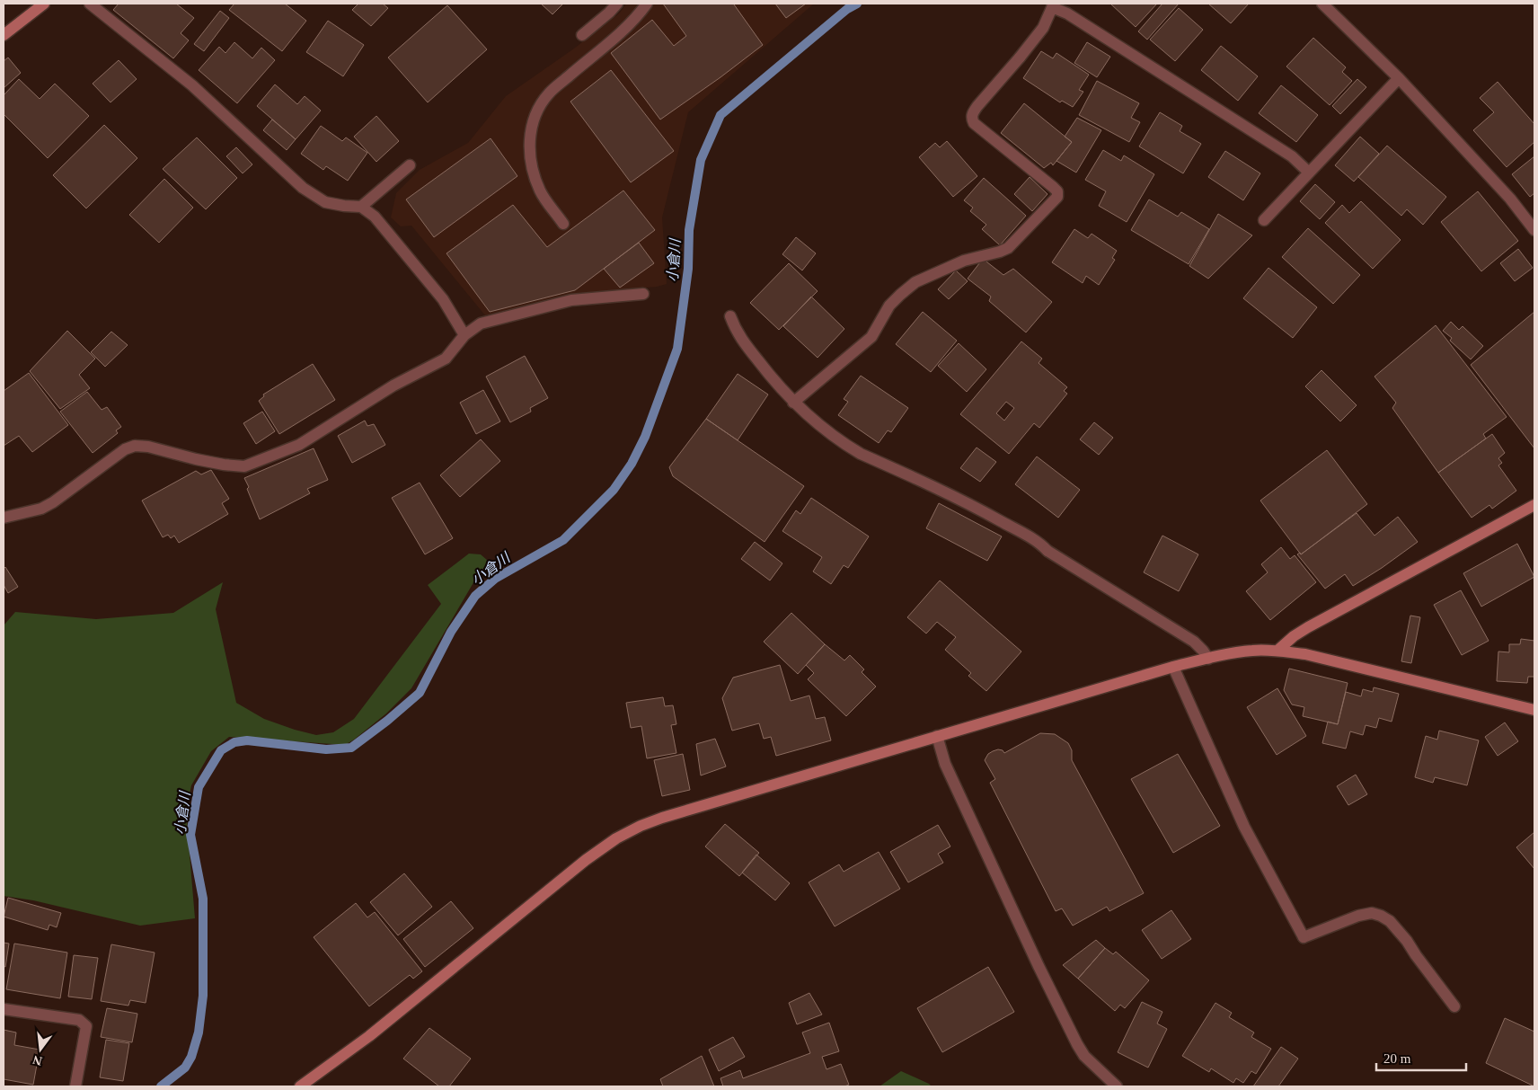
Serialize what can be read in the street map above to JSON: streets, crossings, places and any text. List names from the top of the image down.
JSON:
{
  "water": ["小倉川"],
  "scale_bar": "20 m",
  "north": "bottom"
}
